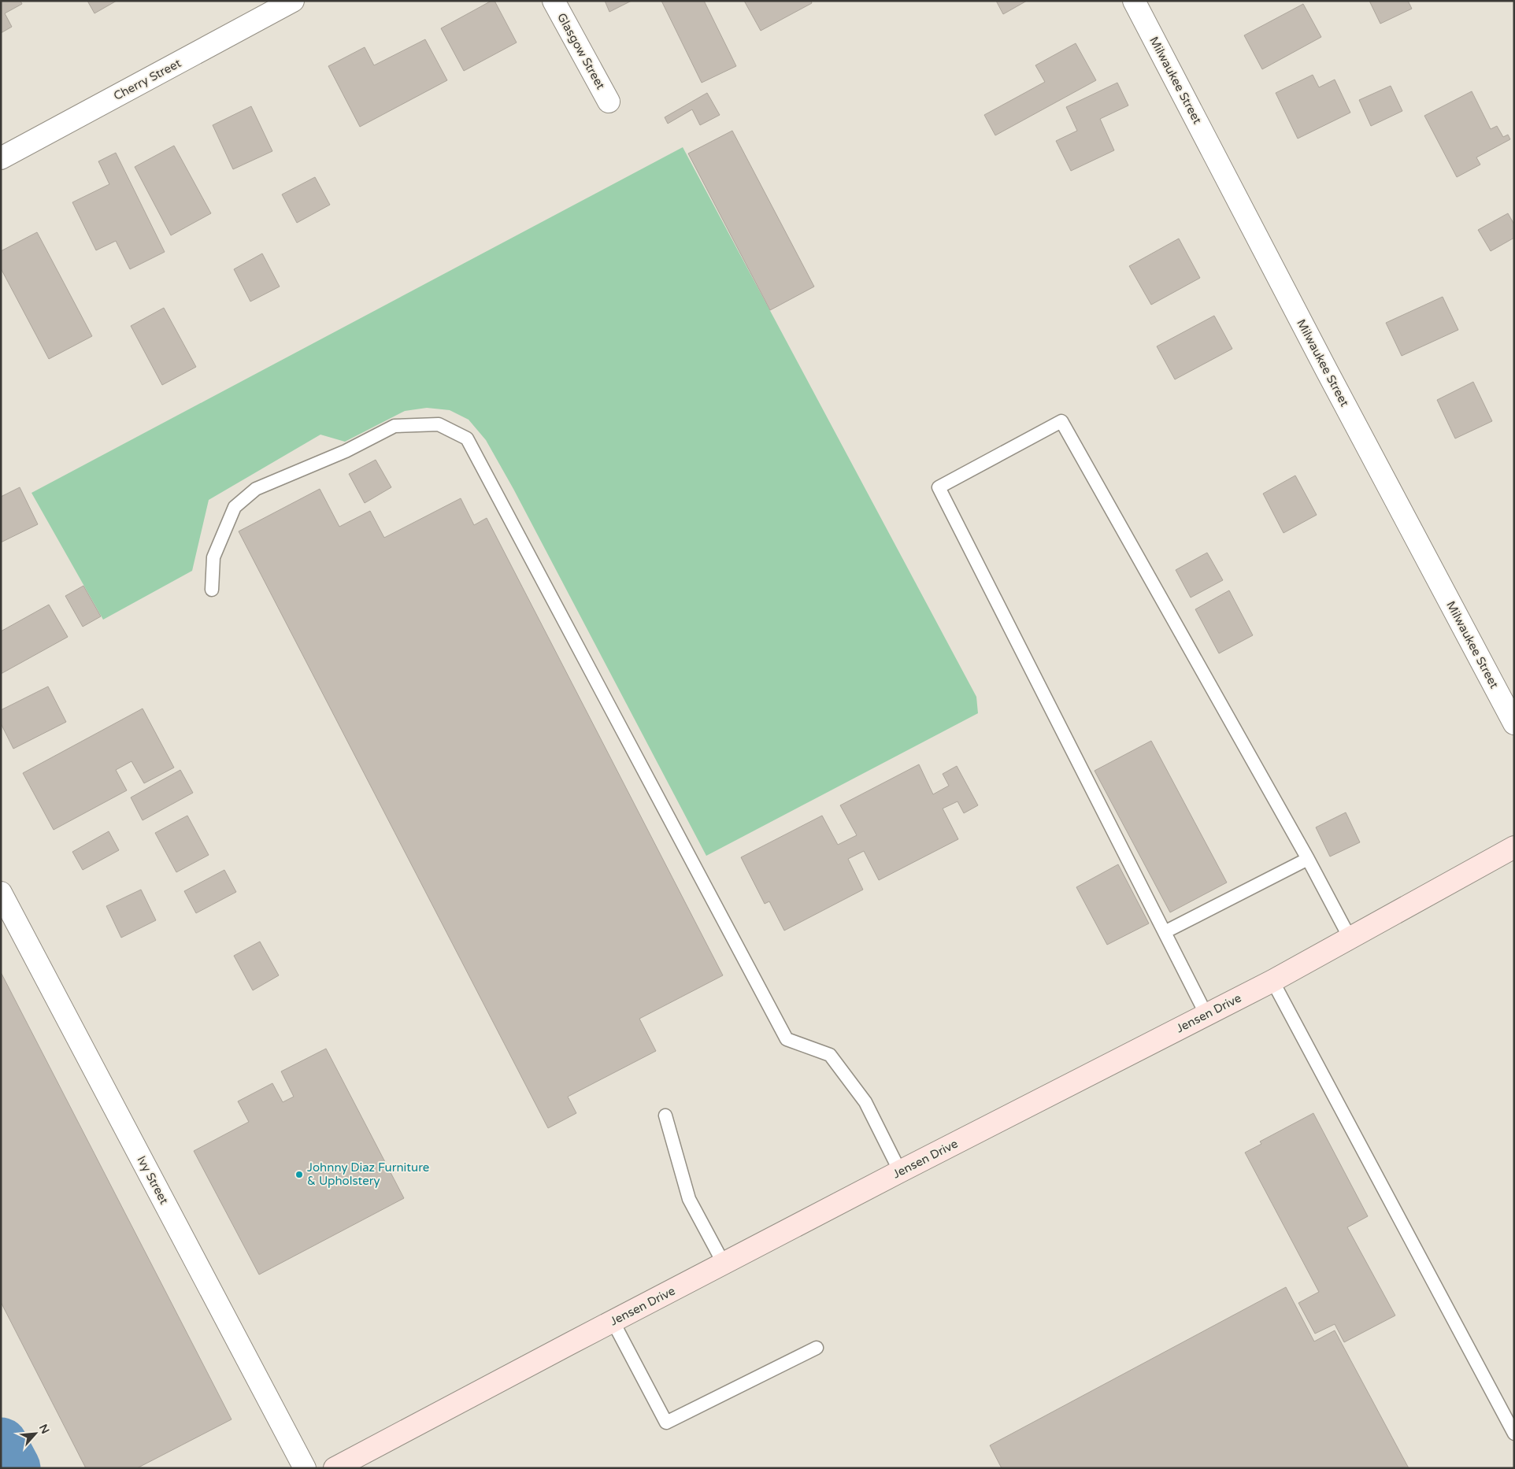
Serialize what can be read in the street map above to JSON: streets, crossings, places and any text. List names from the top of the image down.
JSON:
{
  "streets": {
    "main road": ["Jensen Drive"],
    "street": [
      "Glasgow Street",
      "Cherry Street",
      "Milwaukee Street",
      "Ivy Street"
    ]
  },
  "places": ["Johnny Diaz Furniture & Upholstery"],
  "north": "top right"
}
